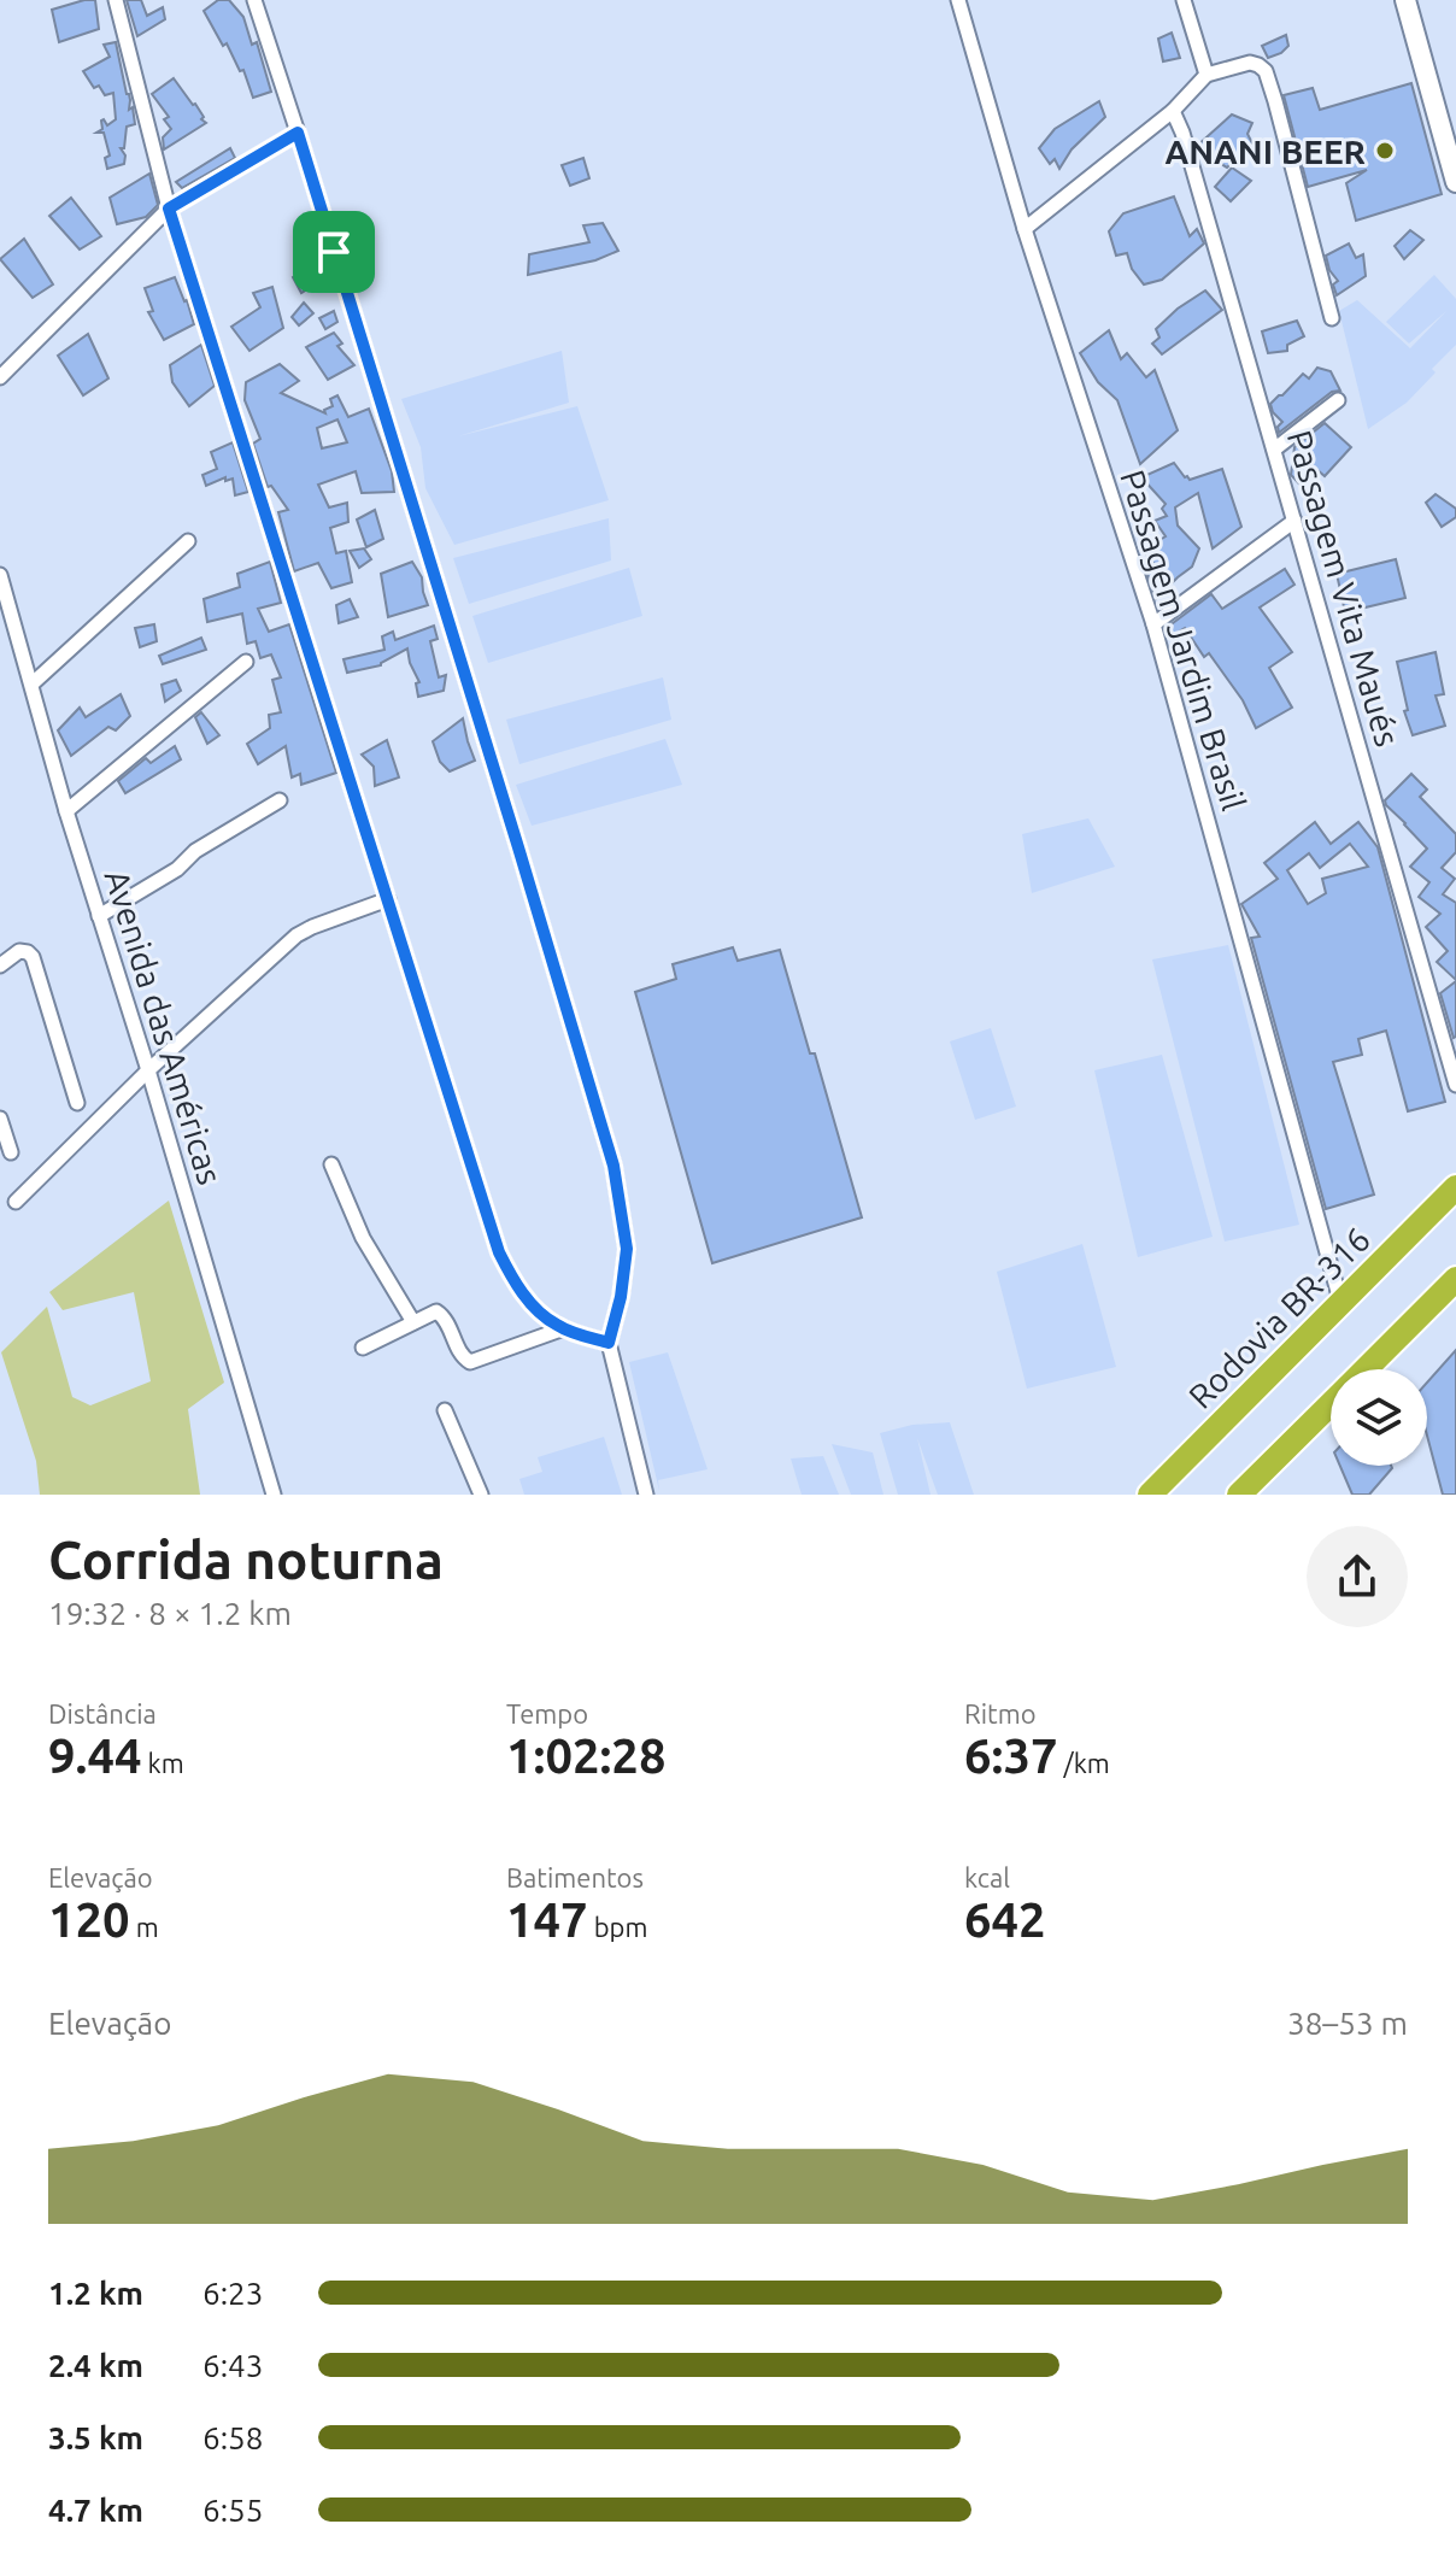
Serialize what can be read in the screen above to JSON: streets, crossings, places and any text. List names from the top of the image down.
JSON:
{
  "streets": {
    "highway": ["Rodovia BR-316"],
    "street": ["Passagem Vita Maués", "Passagem Jardim Brasil", "Avenida das Américas"]
  },
  "crossings": [
    ["Passagem Jardim Brasil", "Rodovia BR-316"]
  ],
  "places": ["ANANI BEER"],
  "page": {
    "heading": ["Corrida noturna", "19:32 · 8 × 1.2 km"],
    "stats": [
      ["Distância", "9.44 km"],
      ["Tempo", "1:02:28"],
      ["Ritmo", "6:37 /km"],
      ["Elevação", "120 m"],
      ["Batimentos", "147 bpm"],
      ["kcal", "642"]
    ],
    "chart": ["Elevação", "38–53 m"],
    "list": [
      {
        "name": "1.2 km",
        "note": "6:23"
      },
      {
        "name": "2.4 km",
        "note": "6:43"
      },
      {
        "name": "3.5 km",
        "note": "6:58"
      },
      {
        "name": "4.7 km",
        "note": "6:55"
      }
    ]
  }
}
